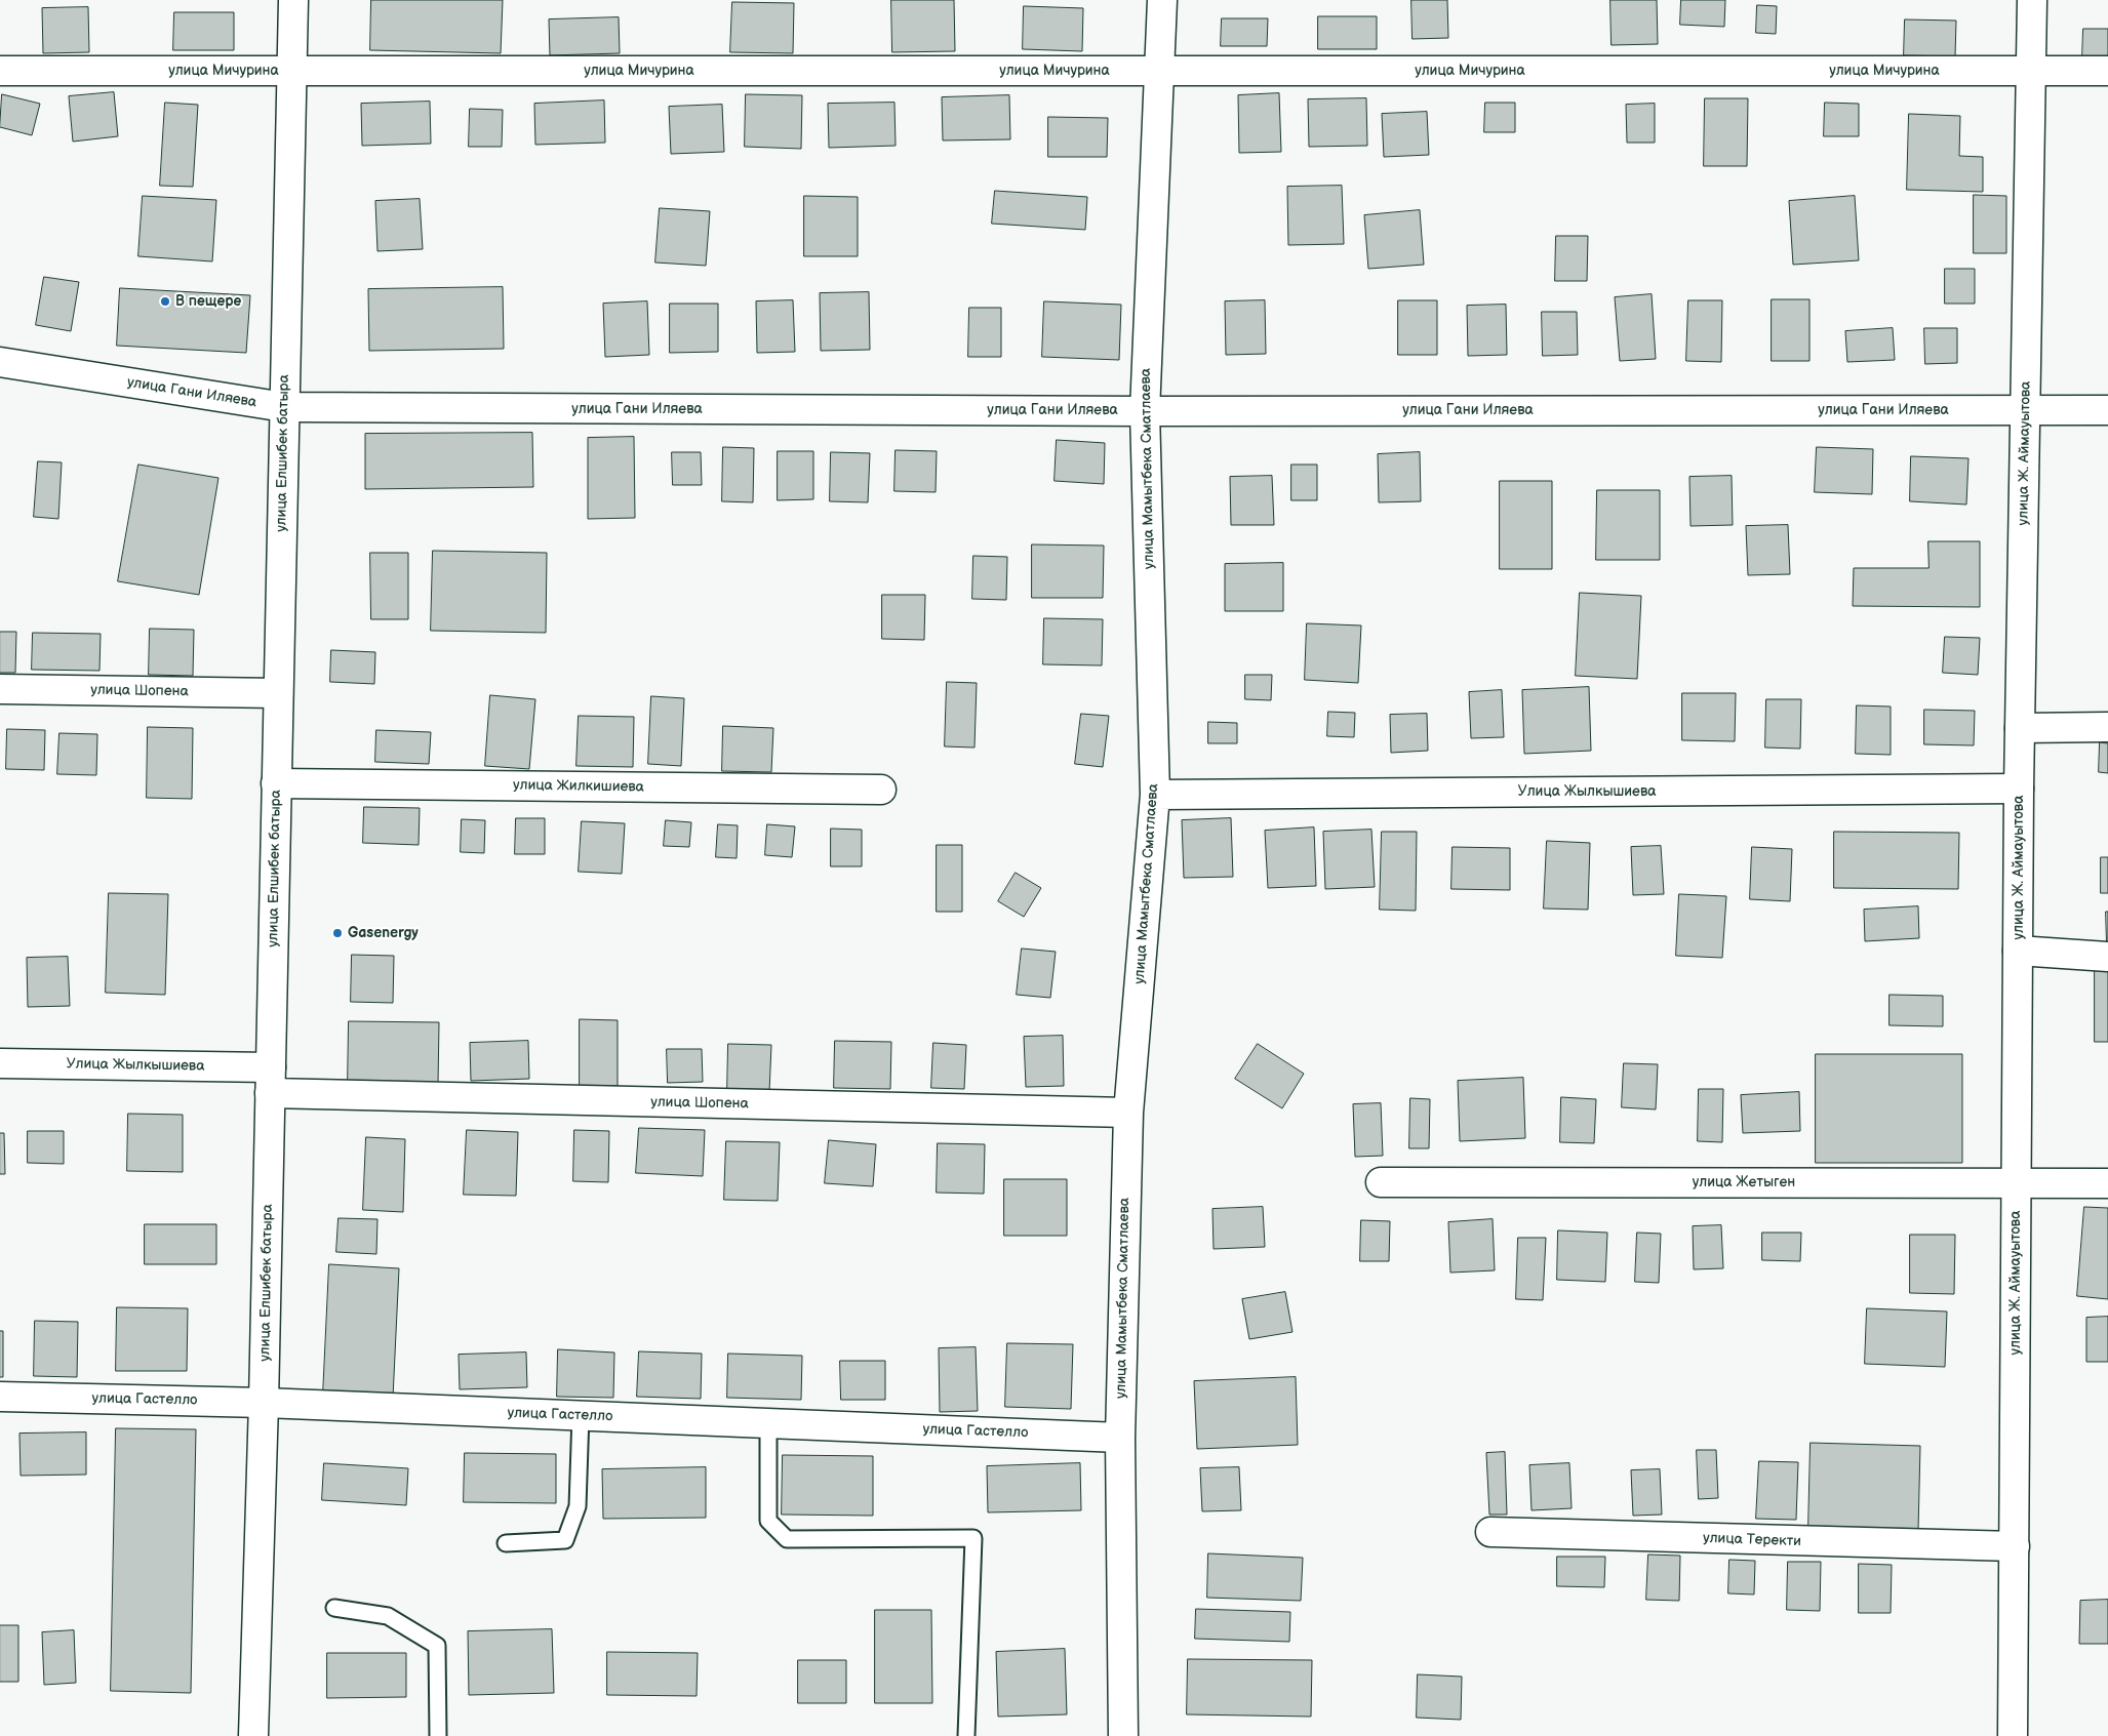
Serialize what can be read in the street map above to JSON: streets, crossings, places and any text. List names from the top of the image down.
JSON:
{
  "streets": {
    "street": [
      "улица Мичурина",
      "улица Гани Иляева",
      "улица Елшибек батыра",
      "улица Ж. Аймауытова",
      "улица Мамытбека Сматлаева",
      "улица Шопена",
      "улица Жилкишиева",
      "Улица Жылкышиева",
      "улица Жетыген",
      "улица Гастелло",
      "улица Теректи"
    ]
  },
  "crossings": [
    ["улица Мичурина", "улица Елшибек батыра"],
    ["улица Мичурина", "улица Ж. Аймауытова"],
    ["улица Мичурина", "улица Мамытбека Сматлаева"],
    ["улица Гани Иляева", "улица Елшибек батыра"],
    ["улица Гани Иляева", "улица Ж. Аймауытова"],
    ["улица Гани Иляева", "улица Мамытбека Сматлаева"],
    ["улица Елшибек батыра", "улица Шопена"],
    ["улица Елшибек батыра", "улица Жилкишиева"],
    ["улица Елшибек батыра", "Улица Жылкышиева"],
    ["улица Елшибек батыра", "улица Гастелло"],
    ["улица Ж. Аймауытова", "Улица Жылкышиева"],
    ["улица Ж. Аймауытова", "улица Жетыген"],
    ["улица Ж. Аймауытова", "улица Теректи"],
    ["улица Мамытбека Сматлаева", "улица Шопена"],
    ["улица Мамытбека Сматлаева", "Улица Жылкышиева"],
    ["улица Мамытбека Сматлаева", "улица Гастелло"],
    ["улица Шопена", "Улица Жылкышиева"]
  ],
  "places": ["В пещере", "Gasenergy"]
}
